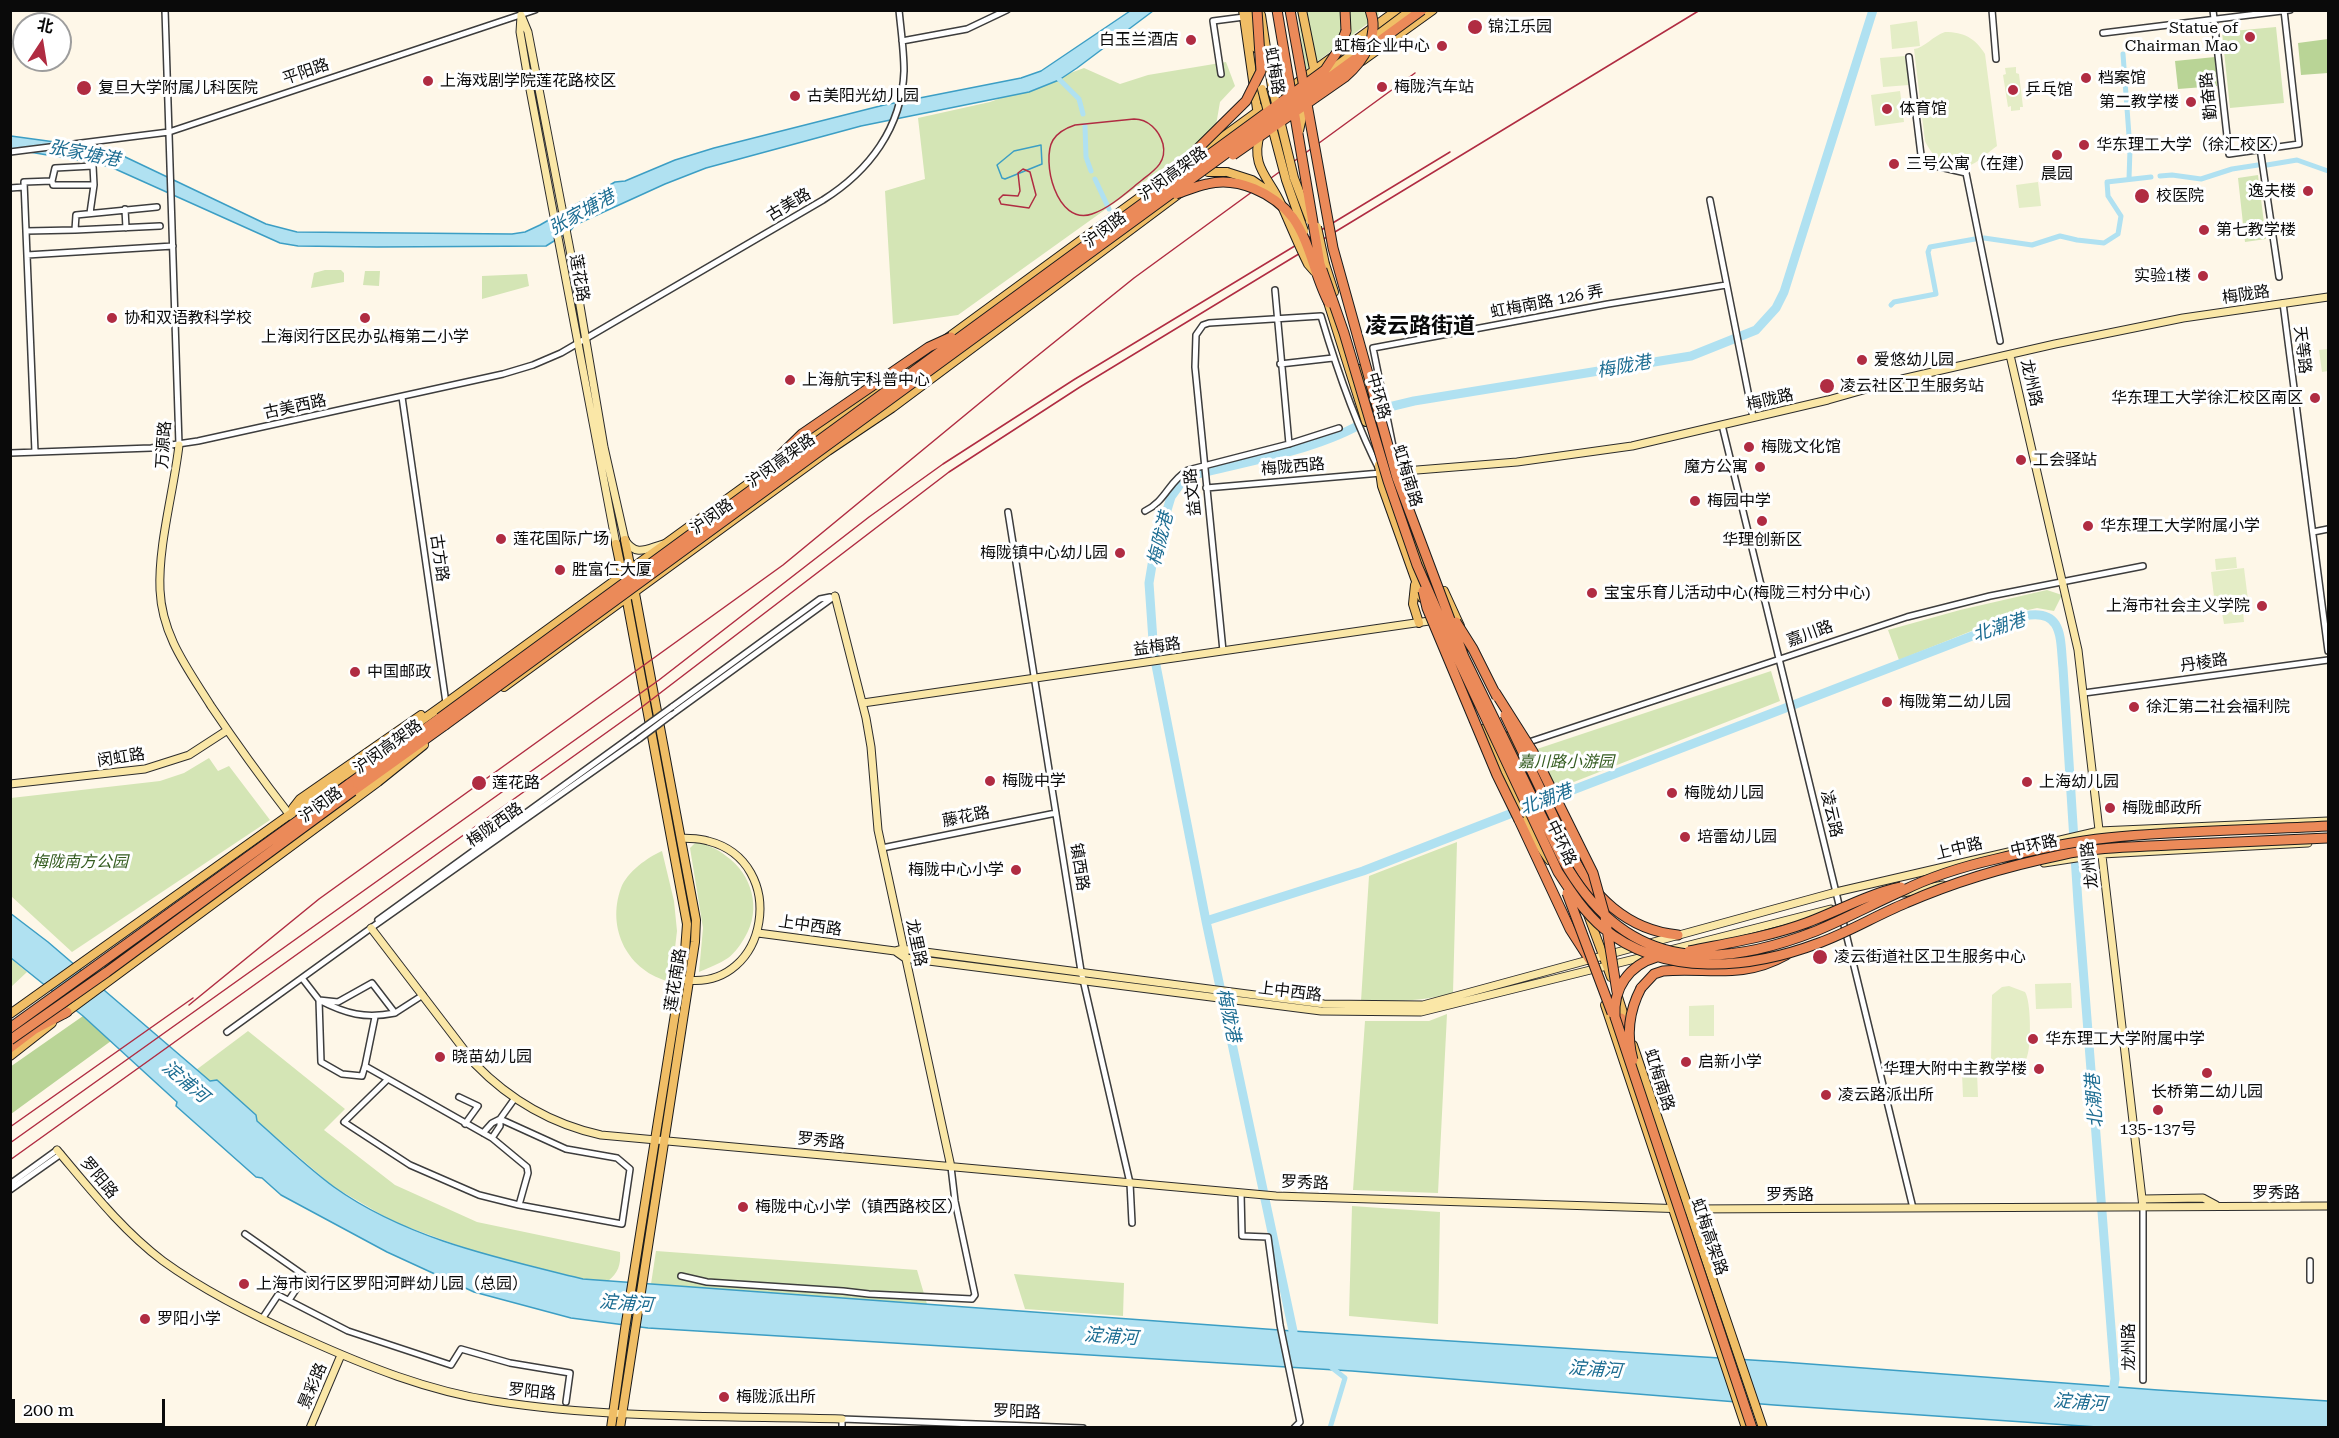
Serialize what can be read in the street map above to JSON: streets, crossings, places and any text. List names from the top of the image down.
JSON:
{
  "streets": {
    "highway": [
      "沪闵高架路",
      "沪闵路",
      "中环路",
      "虹梅高架路"
    ],
    "main road": ["虹梅路", "虹梅南路", "莲花南路"],
    "street": [
      "平阳路",
      "勤奋路",
      "古美路",
      "莲花路",
      "梅陇路",
      "虹梅南路 126 弄",
      "天等路",
      "龙州路",
      "古美西路",
      "万源路",
      "梅陇西路",
      "益文路",
      "古方路",
      "嘉川路",
      "益梅路",
      "丹棱路",
      "闵虹路",
      "凌云路",
      "藤花路",
      "上中路",
      "镇西路",
      "上中西路",
      "龙里路",
      "罗秀路",
      "罗阳路",
      "景彩路"
    ]
  },
  "crossings": [
    ["虹梅路", "沪闵路"],
    ["虹梅路", "虹梅南路"],
    ["平阳路", "莲花路"],
    ["平阳路", "万源路"],
    ["沪闵高架路", "沪闵路"],
    ["古美路", "莲花路"],
    ["古美路", "古美西路"],
    ["沪闵路", "万源路"],
    ["沪闵路", "古方路"],
    ["沪闵路", "莲花南路"],
    ["莲花路", "古美西路"],
    ["莲花路", "莲花南路"],
    ["梅陇路", "虹梅南路 126 弄"],
    ["梅陇路", "天等路"],
    ["梅陇路", "龙州路"],
    ["梅陇路", "虹梅南路"],
    ["梅陇路", "凌云路"],
    ["虹梅南路 126 弄", "虹梅南路"],
    ["龙州路", "嘉川路"],
    ["龙州路", "丹棱路"],
    ["龙州路", "上中路"],
    ["龙州路", "罗秀路"],
    ["中环路", "虹梅南路"],
    ["中环路", "益梅路"],
    ["中环路", "上中路"],
    ["古美西路", "万源路"],
    ["古美西路", "古方路"],
    ["万源路", "闵虹路"],
    ["梅陇西路", "虹梅南路"],
    ["梅陇西路", "益文路"],
    ["梅陇西路", "龙里路"],
    ["梅陇西路", "罗秀路"],
    ["虹梅南路", "嘉川路"],
    ["虹梅南路", "益梅路"],
    ["虹梅南路", "上中路"],
    ["虹梅南路", "上中西路"],
    ["虹梅南路", "罗秀路"],
    ["益文路", "益梅路"],
    ["嘉川路", "凌云路"],
    ["益梅路", "镇西路"],
    ["益梅路", "龙里路"],
    ["凌云路", "上中路"],
    ["凌云路", "罗秀路"],
    ["藤花路", "镇西路"],
    ["藤花路", "龙里路"],
    ["上中路", "上中西路"],
    ["镇西路", "上中西路"],
    ["镇西路", "罗秀路"],
    ["上中西路", "龙里路"],
    ["上中西路", "莲花南路"],
    ["龙里路", "罗秀路"],
    ["莲花南路", "罗秀路"],
    ["莲花南路", "罗阳路"],
    ["罗阳路", "景彩路"]
  ],
  "districts": ["凌云路街道"],
  "water": [
    "张家塘港",
    "梅陇港",
    "北潮港",
    "淀浦河"
  ],
  "parks": ["嘉川路小游园", "梅陇南方公园"],
  "places": [
    "锦江乐园",
    "Statue of Chairman Mao",
    "白玉兰酒店",
    "虹梅企业中心",
    "档案馆",
    "上海戏剧学院莲花路校区",
    "梅陇汽车站",
    "复旦大学附属儿科医院",
    "乒乓馆",
    "古美阳光幼儿园",
    "第二教学楼",
    "体育馆",
    "华东理工大学（徐汇校区）",
    "晨园",
    "三号公寓（在建）",
    "逸夫楼",
    "校医院",
    "第七教学楼",
    "实验1楼",
    "协和双语教科学校",
    "上海闵行区民办弘梅第二小学",
    "爱悠幼儿园",
    "上海航宇科普中心",
    "凌云社区卫生服务站",
    "华东理工大学徐汇校区南区",
    "梅陇文化馆",
    "工会驿站",
    "魔方公寓",
    "梅园中学",
    "华理创新区",
    "华东理工大学附属小学",
    "莲花国际广场",
    "梅陇镇中心幼儿园",
    "胜富仁大厦",
    "宝宝乐育儿活动中心(梅陇三村分中心)",
    "上海市社会主义学院",
    "中国邮政",
    "梅陇第二幼儿园",
    "徐汇第二社会福利院",
    "梅陇中学",
    "上海幼儿园",
    "莲花路",
    "梅陇幼儿园",
    "梅陇邮政所",
    "培蕾幼儿园",
    "梅陇中心小学",
    "凌云街道社区卫生服务中心",
    "华东理工大学附属中学",
    "晓苗幼儿园",
    "启新小学",
    "华理大附中主教学楼",
    "长桥第二幼儿园",
    "凌云路派出所",
    "135-137号",
    "梅陇中心小学（镇西路校区）",
    "上海市闵行区罗阳河畔幼儿园（总园）",
    "罗阳小学",
    "梅陇派出所"
  ],
  "scale_bar": "200 m",
  "north": "top"
}
